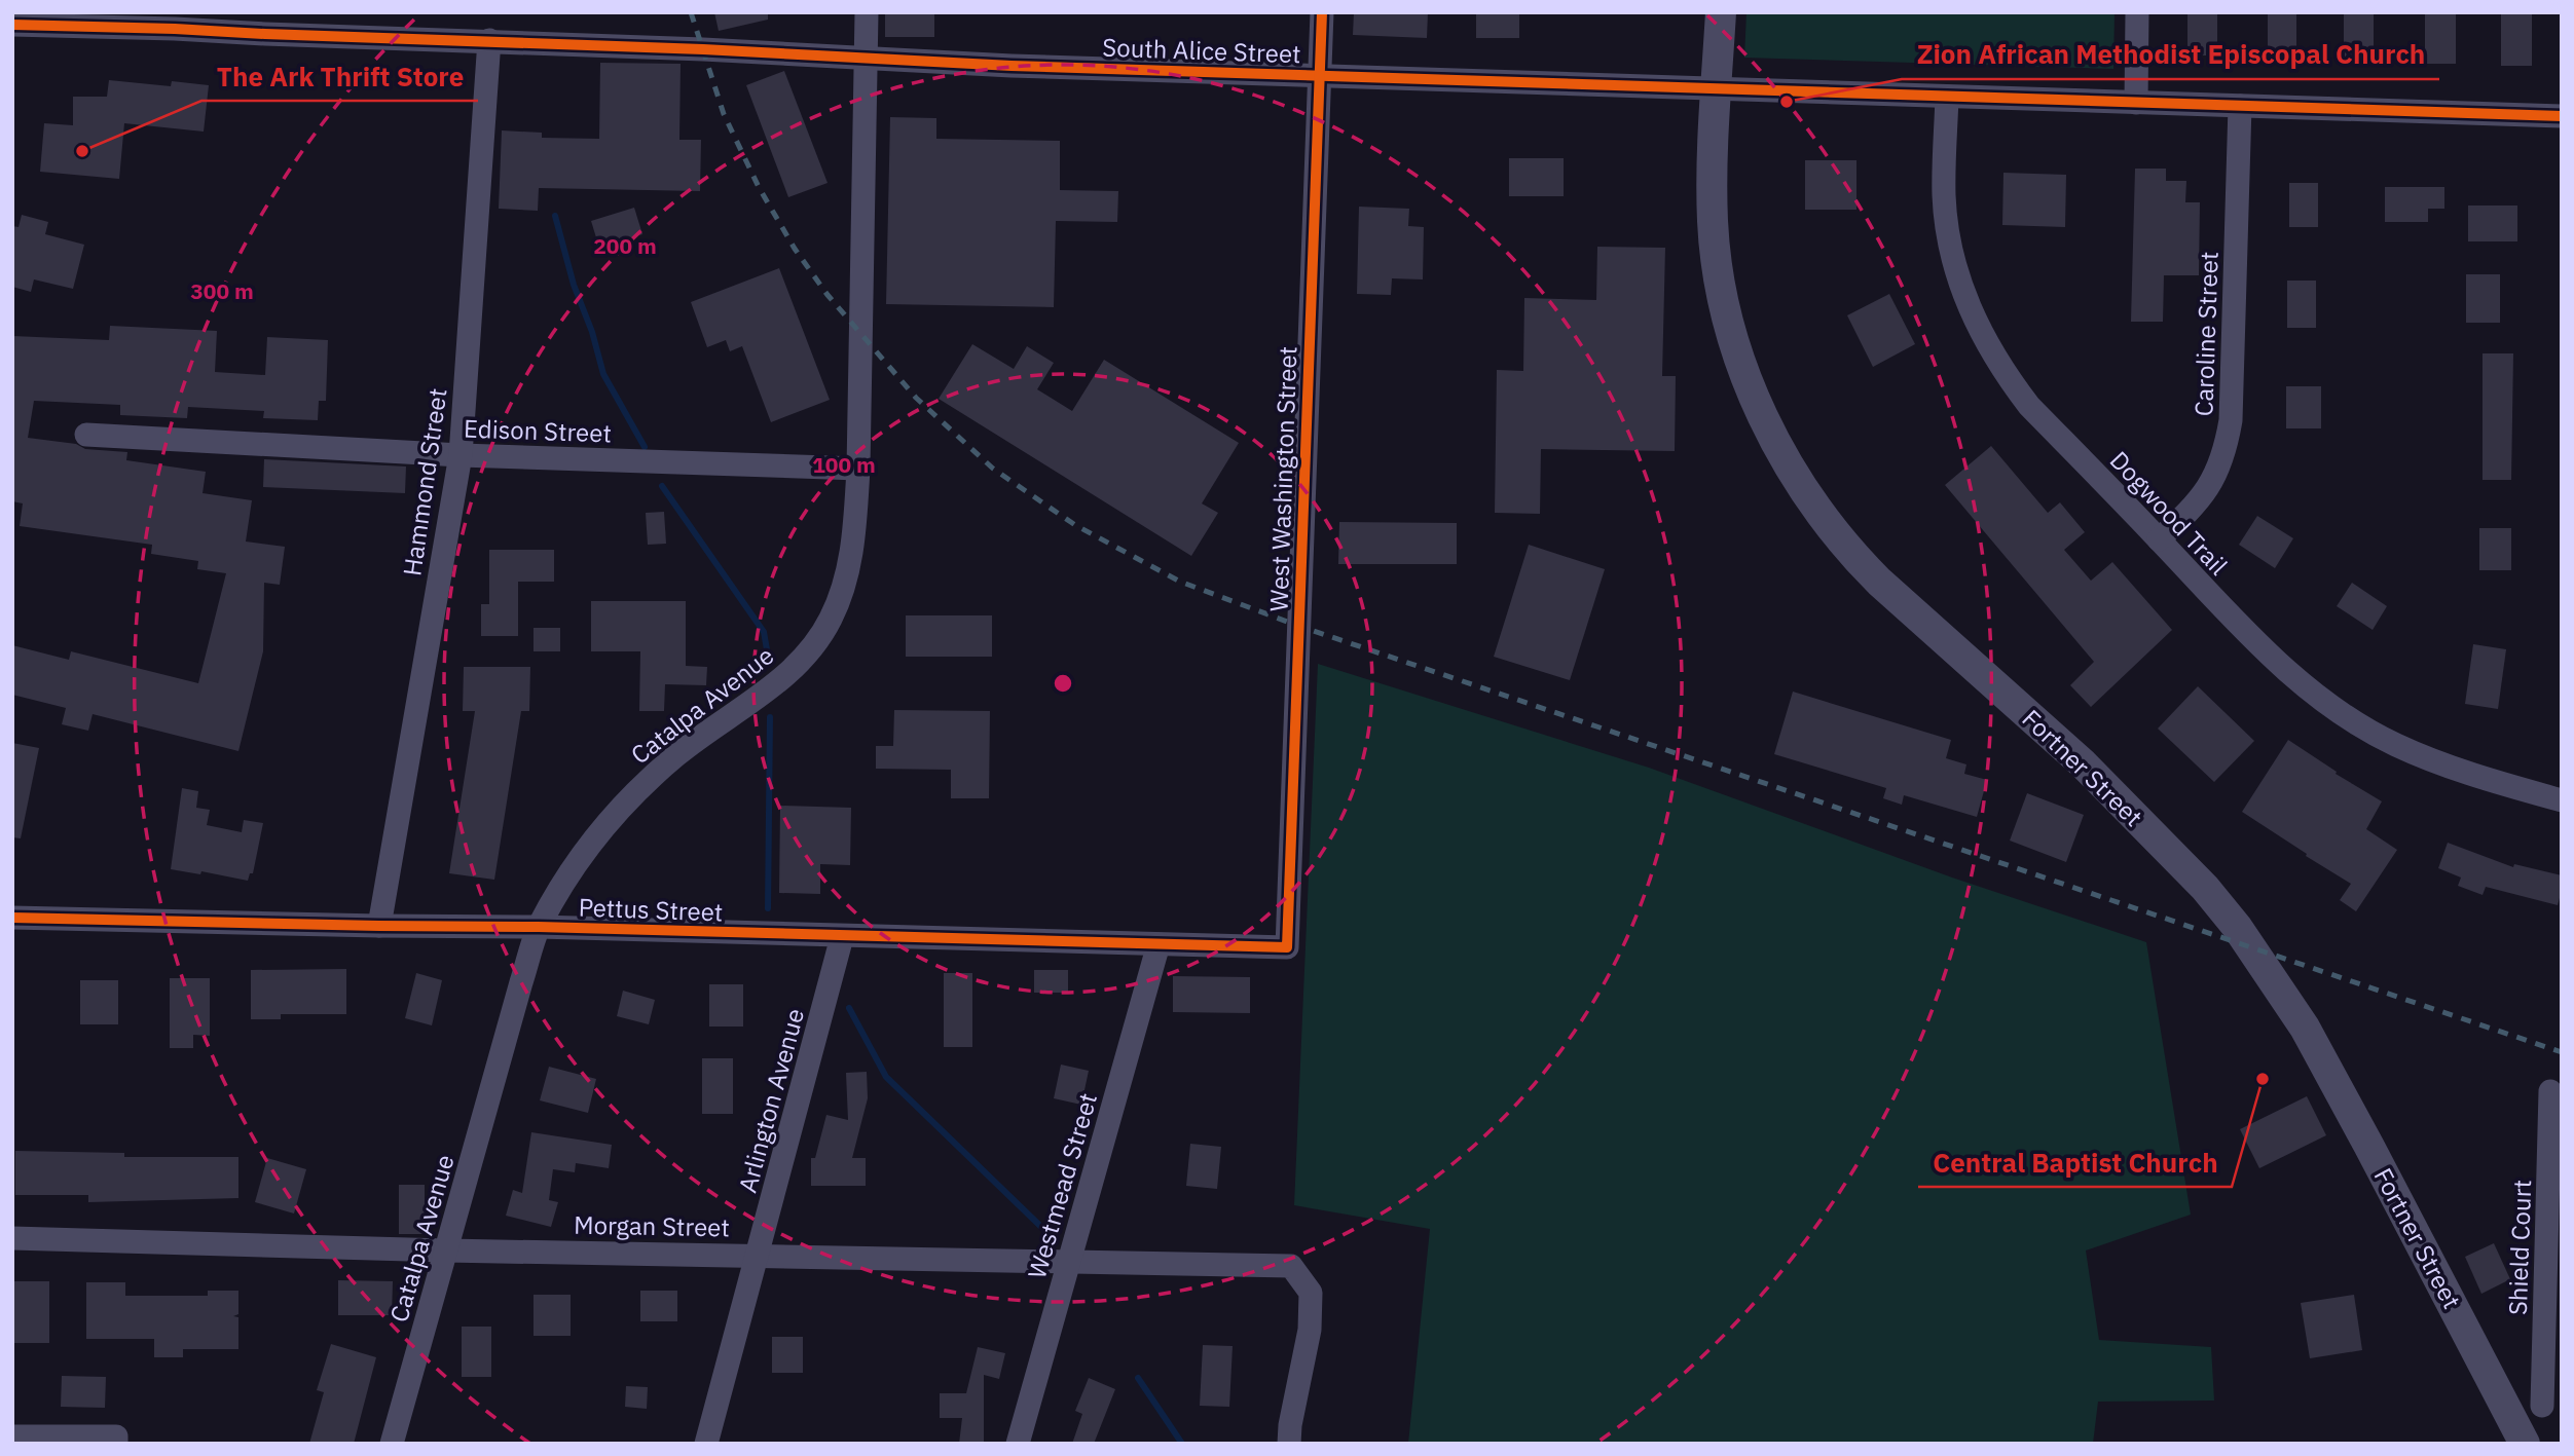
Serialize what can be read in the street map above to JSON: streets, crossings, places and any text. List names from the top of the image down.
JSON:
{
  "streets": {
    "street": [
      "South Alice Street",
      "Caroline Street",
      "Edison Street",
      "West Washington Street",
      "Hammond Street",
      "Dogwood Trail",
      "Catalpa Avenue",
      "Fortner Street",
      "Pettus Street",
      "Arlington Avenue",
      "Westmead Street",
      "Morgan Street",
      "Shield Court"
    ]
  },
  "crossings": [
    ["South Alice Street", "Caroline Street"],
    ["South Alice Street", "West Washington Street"],
    ["South Alice Street", "Hammond Street"],
    ["South Alice Street", "Dogwood Trail"],
    ["South Alice Street", "Catalpa Avenue"],
    ["South Alice Street", "Fortner Street"],
    ["Caroline Street", "Dogwood Trail"],
    ["Edison Street", "Hammond Street"],
    ["Edison Street", "Catalpa Avenue"],
    ["West Washington Street", "Pettus Street"],
    ["Hammond Street", "Pettus Street"],
    ["Catalpa Avenue", "Pettus Street"],
    ["Catalpa Avenue", "Morgan Street"],
    ["Pettus Street", "Arlington Avenue"],
    ["Pettus Street", "Westmead Street"],
    ["Arlington Avenue", "Morgan Street"],
    ["Westmead Street", "Morgan Street"]
  ],
  "places": ["Zion African Methodist Episcopal Church", "The Ark Thrift Store", "Central Baptist Church"],
  "rings": ["200 m", "300 m", "100 m"]
}
